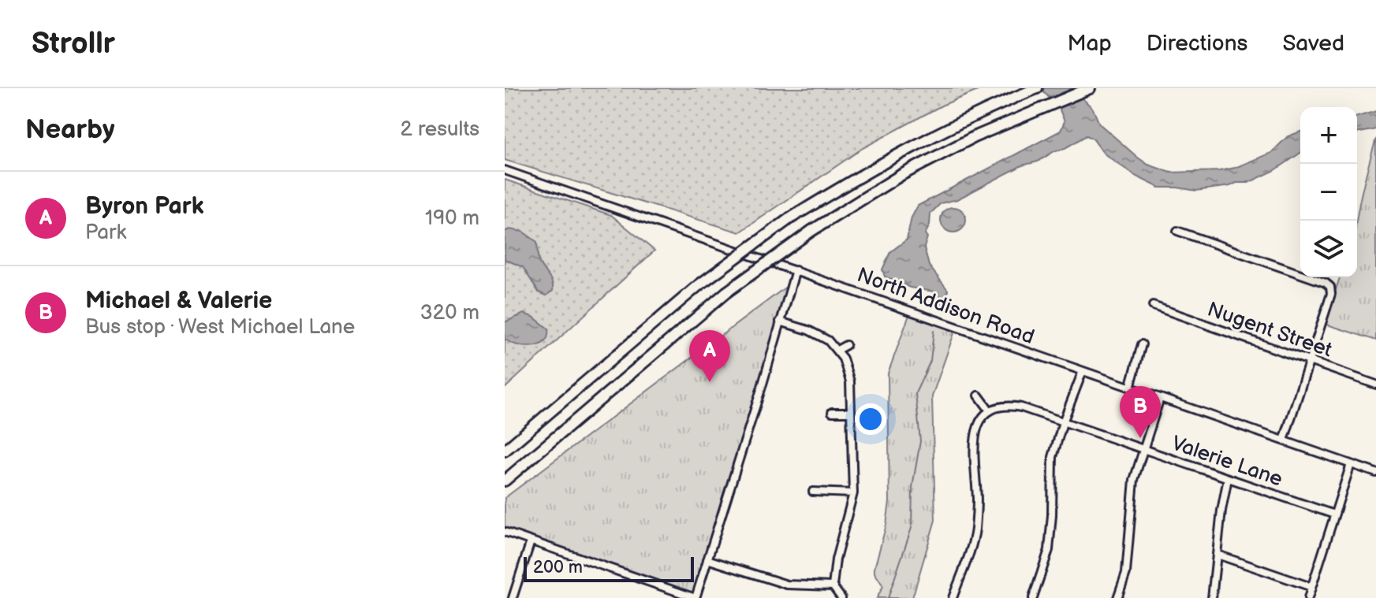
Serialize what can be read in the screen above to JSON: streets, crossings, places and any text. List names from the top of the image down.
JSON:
{
  "streets": {
    "street": ["North Addison Road", "Nugent Street", "Valerie Lane"]
  },
  "scale_bar": "200 m",
  "page": {
    "header": "Strollr",
    "nav": ["Map", "Directions", "Saved"],
    "heading": ["Nearby", "2 results"],
    "map_buttons": ["+", "−"],
    "list": [
      {
        "mark": "A",
        "name": "Byron Park",
        "note": "Park",
        "value": "190 m"
      },
      {
        "mark": "B",
        "name": "Michael & Valerie",
        "note": "Bus stop · West Michael Lane",
        "value": "320 m"
      }
    ],
    "pins": ["A", "B"],
    "scale": "200 m"
  }
}
